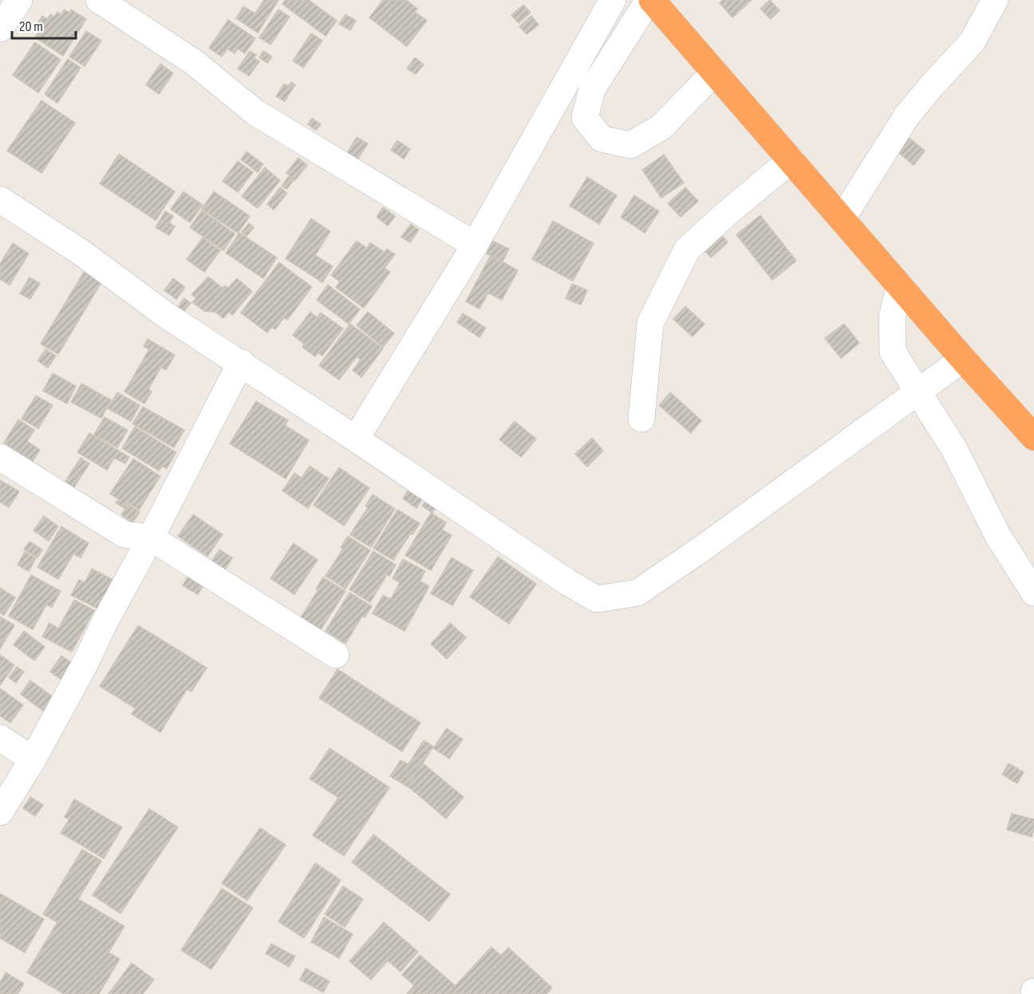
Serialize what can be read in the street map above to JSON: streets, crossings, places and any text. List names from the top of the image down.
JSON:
{
  "scale_bar": "20 m"
}
